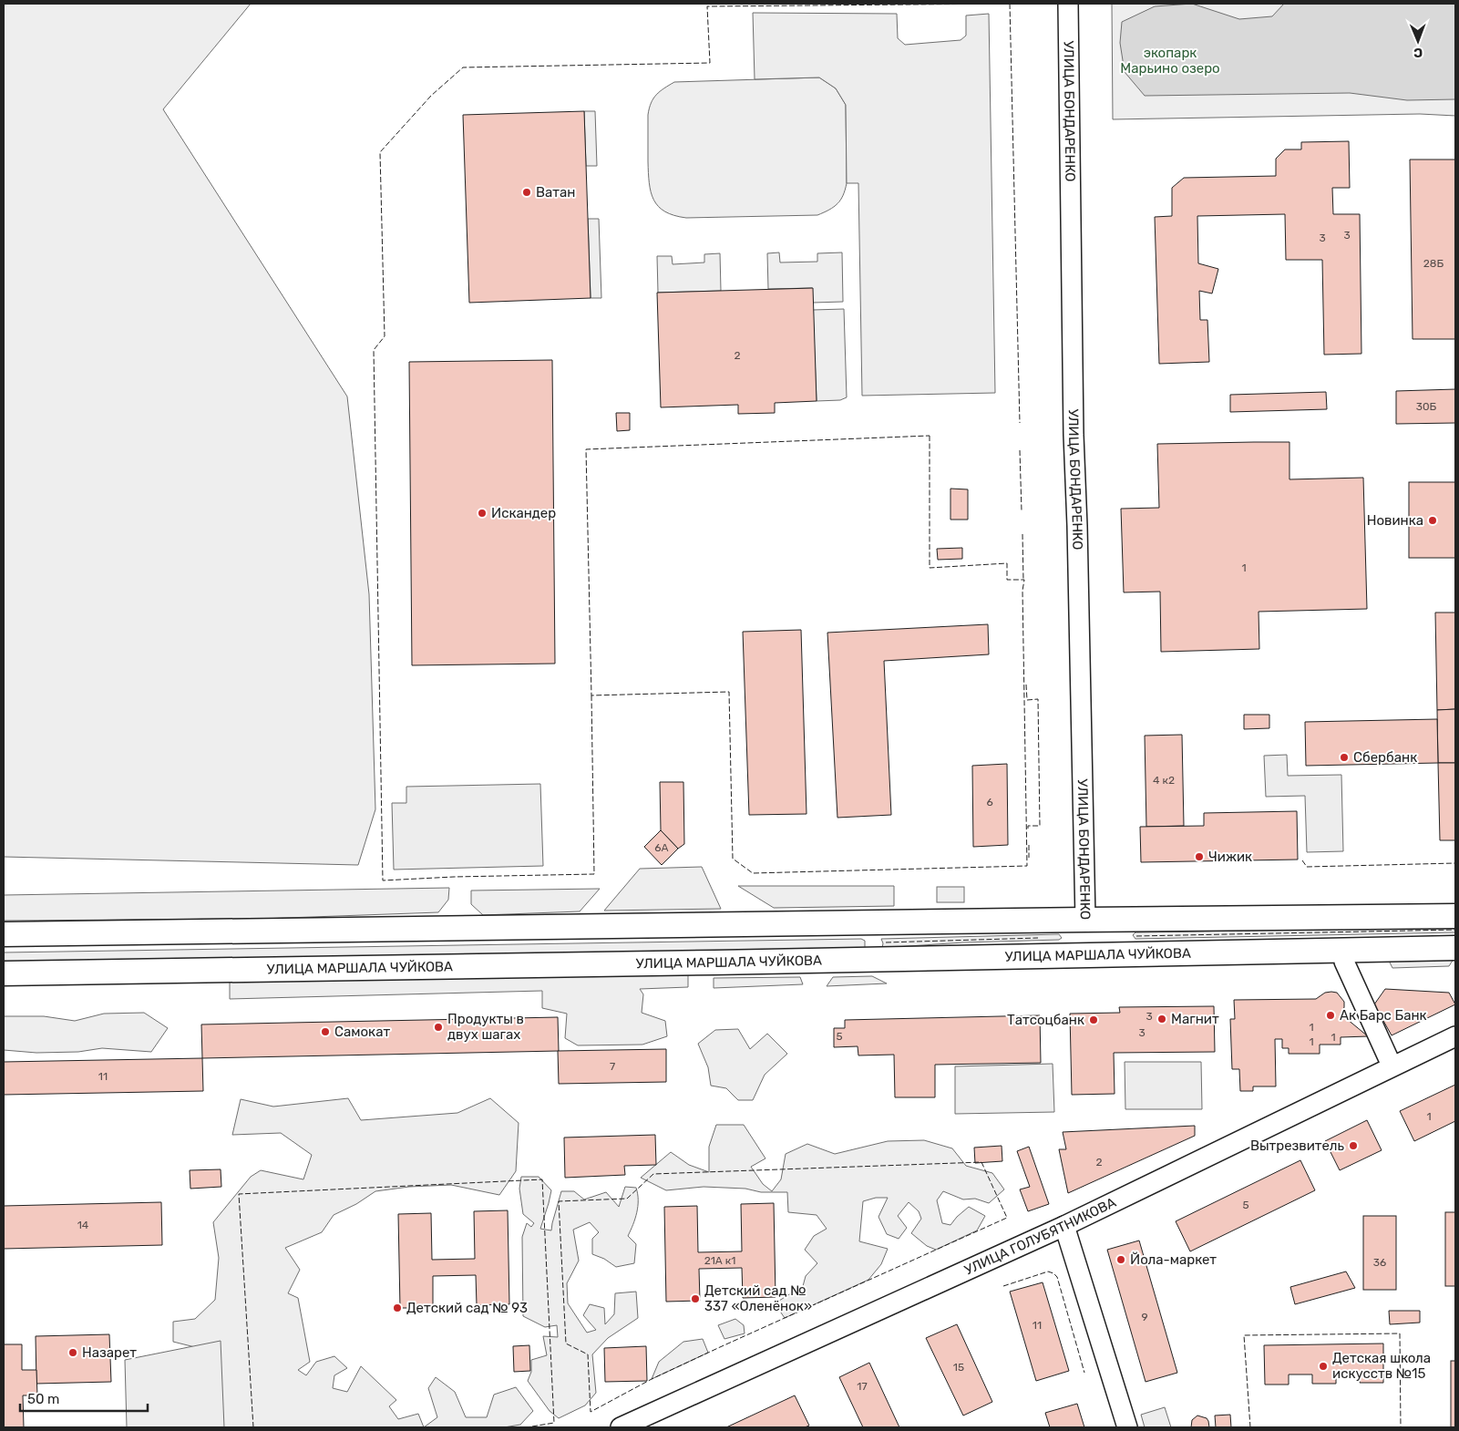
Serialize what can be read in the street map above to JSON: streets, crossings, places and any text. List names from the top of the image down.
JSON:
{
  "streets": {
    "main road": ["УЛИЦА БОНДАРЕНКО", "УЛИЦА МАРШАЛА ЧУЙКОВА"],
    "street": ["УЛИЦА ГОЛУБЯТНИКОВА"]
  },
  "crossings": [
    ["УЛИЦА БОНДАРЕНКО", "УЛИЦА МАРШАЛА ЧУЙКОВА"]
  ],
  "parks": ["экопарк Марьино озеро"],
  "places": [
    "Ватан",
    "Искандер",
    "Новинка",
    "Сбербанк",
    "Чижик",
    "Ак Барс Банк",
    "Магнит",
    "Татсоцбанк",
    "Продукты в двух шагах",
    "Самокат",
    "Вытрезвитель",
    "Йола-маркет",
    "Детский сад № 337 «Оленёнок»",
    "Детский сад № 93",
    "Назарет",
    "Детская школа искусств №15"
  ],
  "house_numbers": [
    "3",
    "3",
    "28Б",
    "2",
    "30Б",
    "1",
    "4 к2",
    "6",
    "6А",
    "3",
    "1",
    "3",
    "5",
    "1",
    "1",
    "7",
    "11",
    "1",
    "2",
    "5",
    "14",
    "21А к1",
    "36",
    "9",
    "11",
    "15",
    "17"
  ],
  "scale_bar": "50 m",
  "north": "bottom"
}
